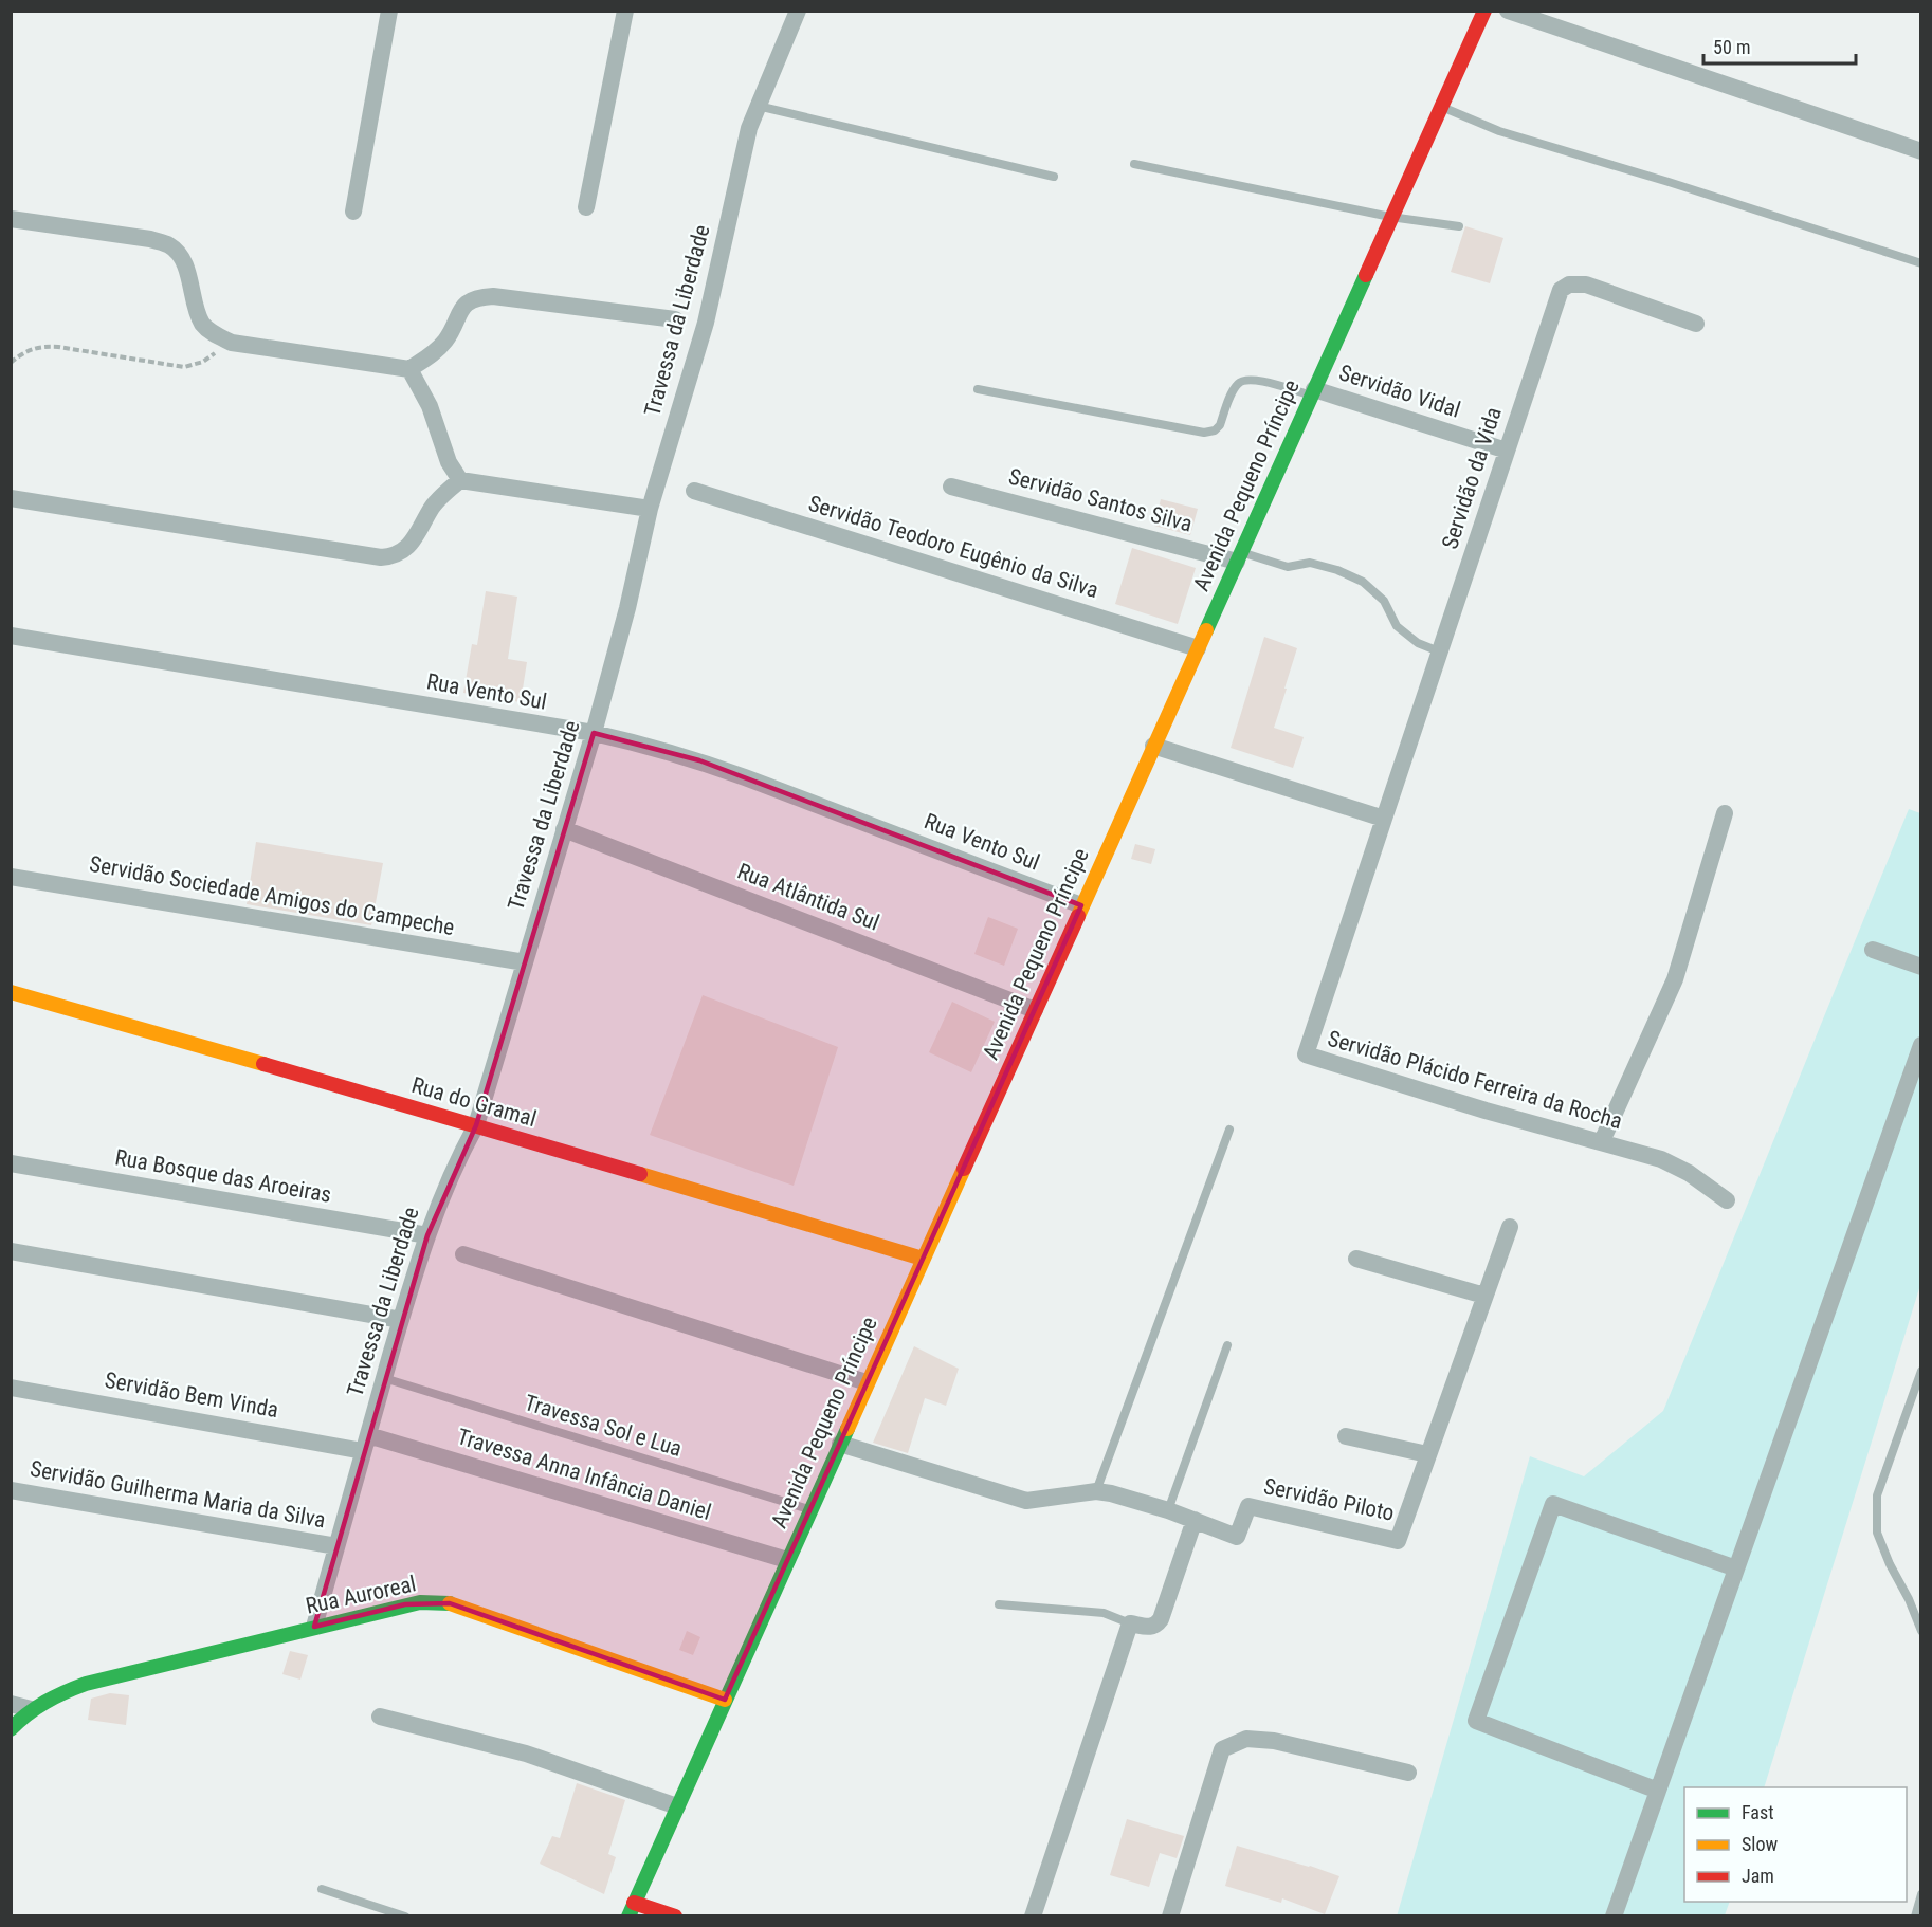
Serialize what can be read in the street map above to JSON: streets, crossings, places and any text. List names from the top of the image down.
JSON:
{
  "streets": {
    "main road": ["Avenida Pequeno Príncipe", "Rua do Gramal", "Rua Auroreal"],
    "street": [
      "Travessa da Liberdade",
      "Servidão Vidal",
      "Servidão da Vida",
      "Servidão Santos Silva",
      "Servidão Teodoro Eugênio da Silva",
      "Rua Vento Sul",
      "Servidão Sociedade Amigos do Campeche",
      "Rua Atlântida Sul",
      "Servidão Plácido Ferreira da Rocha",
      "Rua Bosque das Aroeiras",
      "Servidão Bem Vinda",
      "Travessa Anna Infância Daniel",
      "Servidão Guilherma Maria da Silva",
      "Servidão Piloto"
    ],
    "lane": ["Travessa Sol e Lua"]
  },
  "crossings": [
    ["Travessa da Liberdade", "Rua Vento Sul"],
    ["Travessa da Liberdade", "Servidão Sociedade Amigos do Campeche"],
    ["Travessa da Liberdade", "Rua Atlântida Sul"],
    ["Travessa da Liberdade", "Rua do Gramal"],
    ["Travessa da Liberdade", "Rua Bosque das Aroeiras"],
    ["Travessa da Liberdade", "Servidão Bem Vinda"],
    ["Travessa da Liberdade", "Travessa Sol e Lua"],
    ["Travessa da Liberdade", "Travessa Anna Infância Daniel"],
    ["Travessa da Liberdade", "Servidão Guilherma Maria da Silva"],
    ["Travessa da Liberdade", "Rua Auroreal"],
    ["Servidão Vidal", "Servidão da Vida"],
    ["Servidão Vidal", "Avenida Pequeno Príncipe"],
    ["Servidão da Vida", "Servidão Plácido Ferreira da Rocha"],
    ["Avenida Pequeno Príncipe", "Servidão Santos Silva"],
    ["Avenida Pequeno Príncipe", "Servidão Teodoro Eugênio da Silva"],
    ["Avenida Pequeno Príncipe", "Rua Vento Sul"],
    ["Avenida Pequeno Príncipe", "Rua Atlântida Sul"],
    ["Avenida Pequeno Príncipe", "Rua do Gramal"],
    ["Avenida Pequeno Príncipe", "Travessa Sol e Lua"],
    ["Avenida Pequeno Príncipe", "Travessa Anna Infância Daniel"],
    ["Avenida Pequeno Príncipe", "Servidão Piloto"],
    ["Avenida Pequeno Príncipe", "Rua Auroreal"],
    ["Servidão Bem Vinda", "Travessa Anna Infância Daniel"]
  ],
  "legend": ["Fast", "Slow", "Jam"],
  "scale_bar": "50 m"
}
